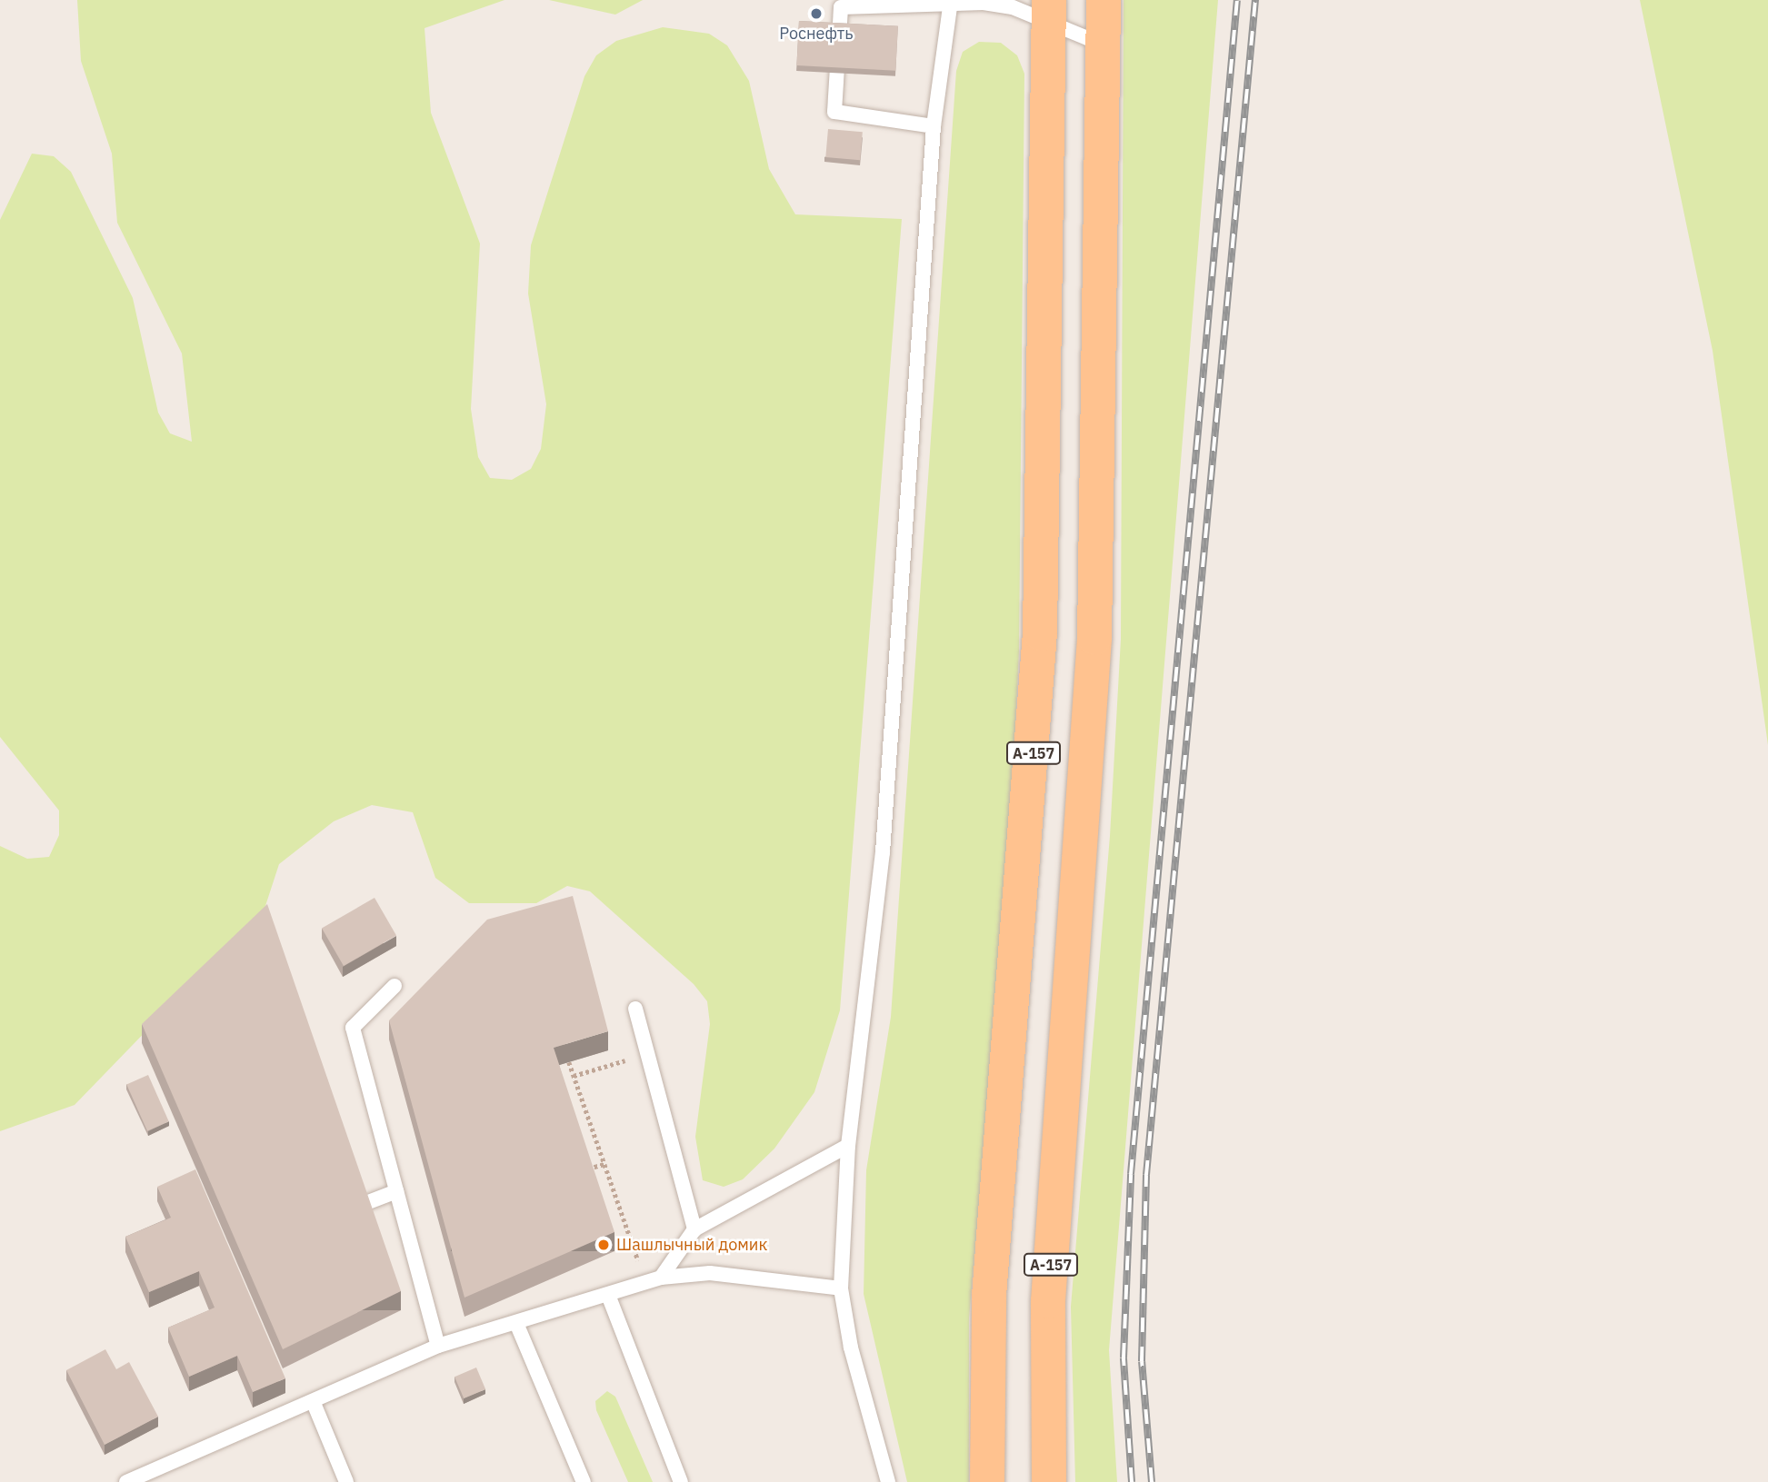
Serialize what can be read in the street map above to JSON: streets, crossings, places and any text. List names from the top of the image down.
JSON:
{
  "streets": {
    "main road": ["А-157"]
  },
  "places": ["Роснефть", "Шашлычный домик"]
}
